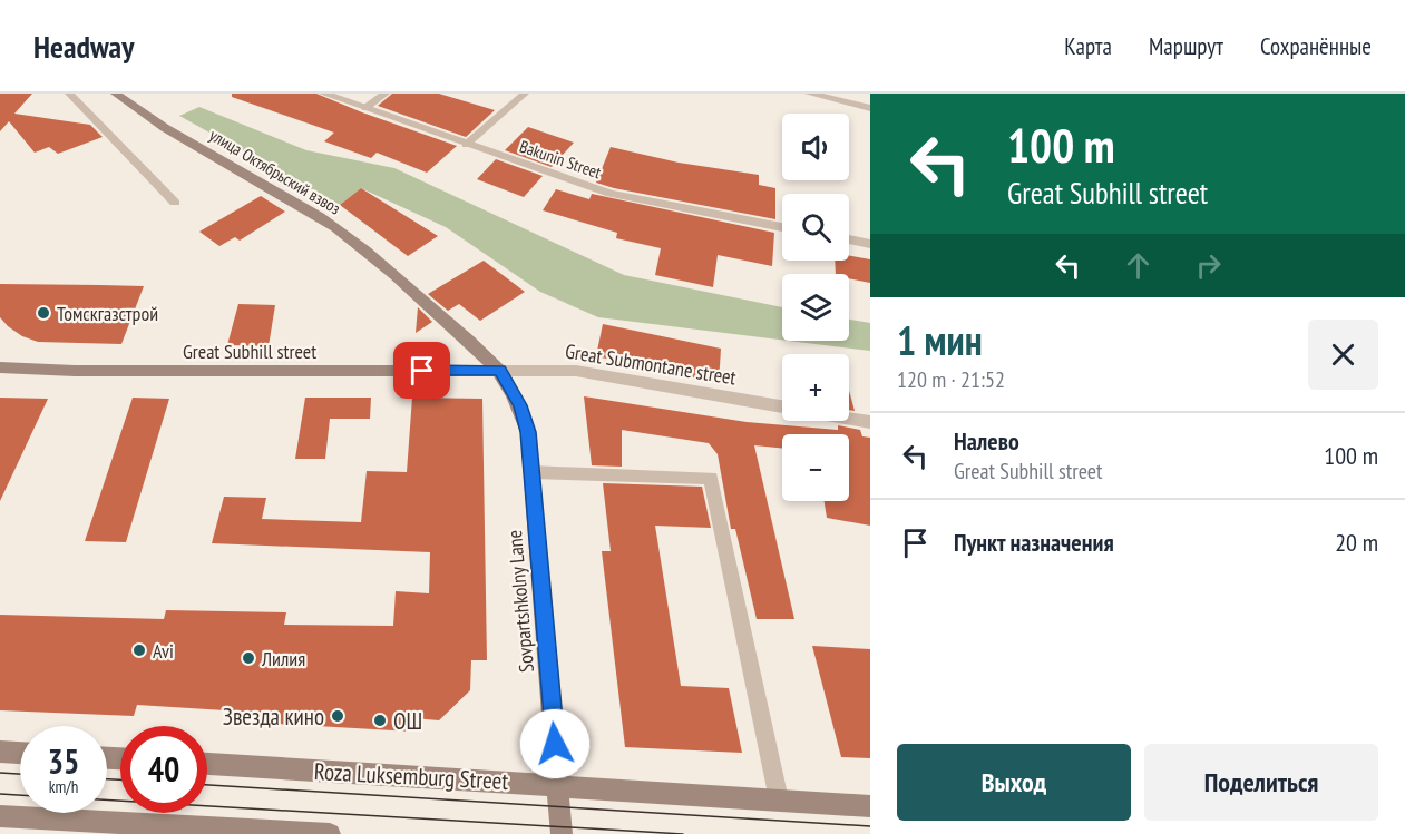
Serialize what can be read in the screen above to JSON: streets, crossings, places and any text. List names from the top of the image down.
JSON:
{
  "streets": {
    "street": [
      "Bakunin Street",
      "улица Октябрьский взвоз",
      "Great Subhill street",
      "Great Submontane street",
      "Sovpartshkolny Lane",
      "Roza Luksemburg Street"
    ]
  },
  "crossings": [
    ["улица Октябрьский взвоз", "Great Subhill street"],
    ["улица Октябрьский взвоз", "Great Submontane street"],
    ["улица Октябрьский взвоз", "Sovpartshkolny Lane"],
    ["Great Subhill street", "Great Submontane street"],
    ["Great Subhill street", "Sovpartshkolny Lane"],
    ["Great Submontane street", "Sovpartshkolny Lane"],
    ["Sovpartshkolny Lane", "Roza Luksemburg Street"]
  ],
  "places": [
    "Томскгазстрой",
    "Avi",
    "Лилия",
    "Звезда кино",
    "ОШ"
  ],
  "page": {
    "header": "Headway",
    "nav": ["Карта", "Маршрут", "Сохранённые"],
    "turn": ["100 m", "Great Subhill street"],
    "map_buttons": ["+", "−"],
    "heading": ["1 мин", "120 m · 21:52"],
    "list": [
      {
        "name": "Налево",
        "note": "Great Subhill street",
        "value": "100 m"
      },
      {
        "name": "Пункт назначения",
        "value": "20 m"
      }
    ],
    "speed": "35 km/h",
    "limit": "40",
    "buttons": ["Выход", "Поделиться"]
  }
}
